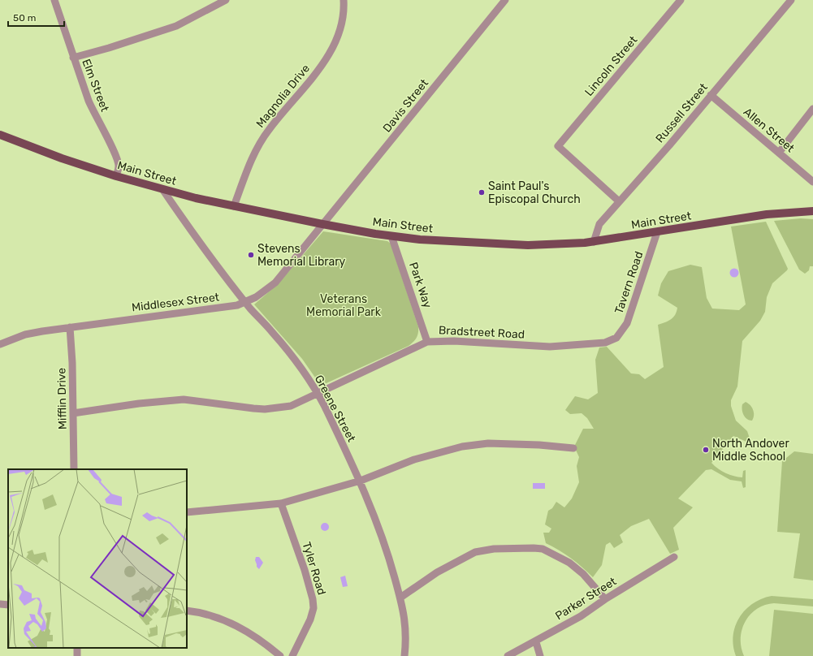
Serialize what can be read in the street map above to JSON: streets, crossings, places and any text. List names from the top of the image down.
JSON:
{
  "streets": {
    "main road": ["Main Street"],
    "street": [
      "Lincoln Street",
      "Elm Street",
      "Magnolia Drive",
      "Davis Street",
      "Russell Street",
      "Allen Street",
      "Tavern Road",
      "Park Way",
      "Middlesex Street",
      "Bradstreet Road",
      "Mifflin Drive",
      "Greene Street",
      "Tyler Road",
      "Parker Street"
    ]
  },
  "crossings": [
    ["Lincoln Street", "Russell Street"],
    ["Elm Street", "Main Street"],
    ["Magnolia Drive", "Main Street"],
    ["Davis Street", "Main Street"],
    ["Davis Street", "Middlesex Street"],
    ["Russell Street", "Allen Street"],
    ["Russell Street", "Main Street"],
    ["Main Street", "Tavern Road"],
    ["Main Street", "Park Way"],
    ["Main Street", "Middlesex Street"],
    ["Main Street", "Greene Street"],
    ["Tavern Road", "Bradstreet Road"],
    ["Park Way", "Bradstreet Road"],
    ["Middlesex Street", "Mifflin Drive"],
    ["Middlesex Street", "Greene Street"],
    ["Bradstreet Road", "Mifflin Drive"],
    ["Bradstreet Road", "Greene Street"]
  ],
  "parks": ["Veterans Memorial Park"],
  "places": ["Saint Paul's Episcopal Church", "Stevens Memorial Library", "North Andover Middle School"],
  "scale_bar": "50 m"
}
